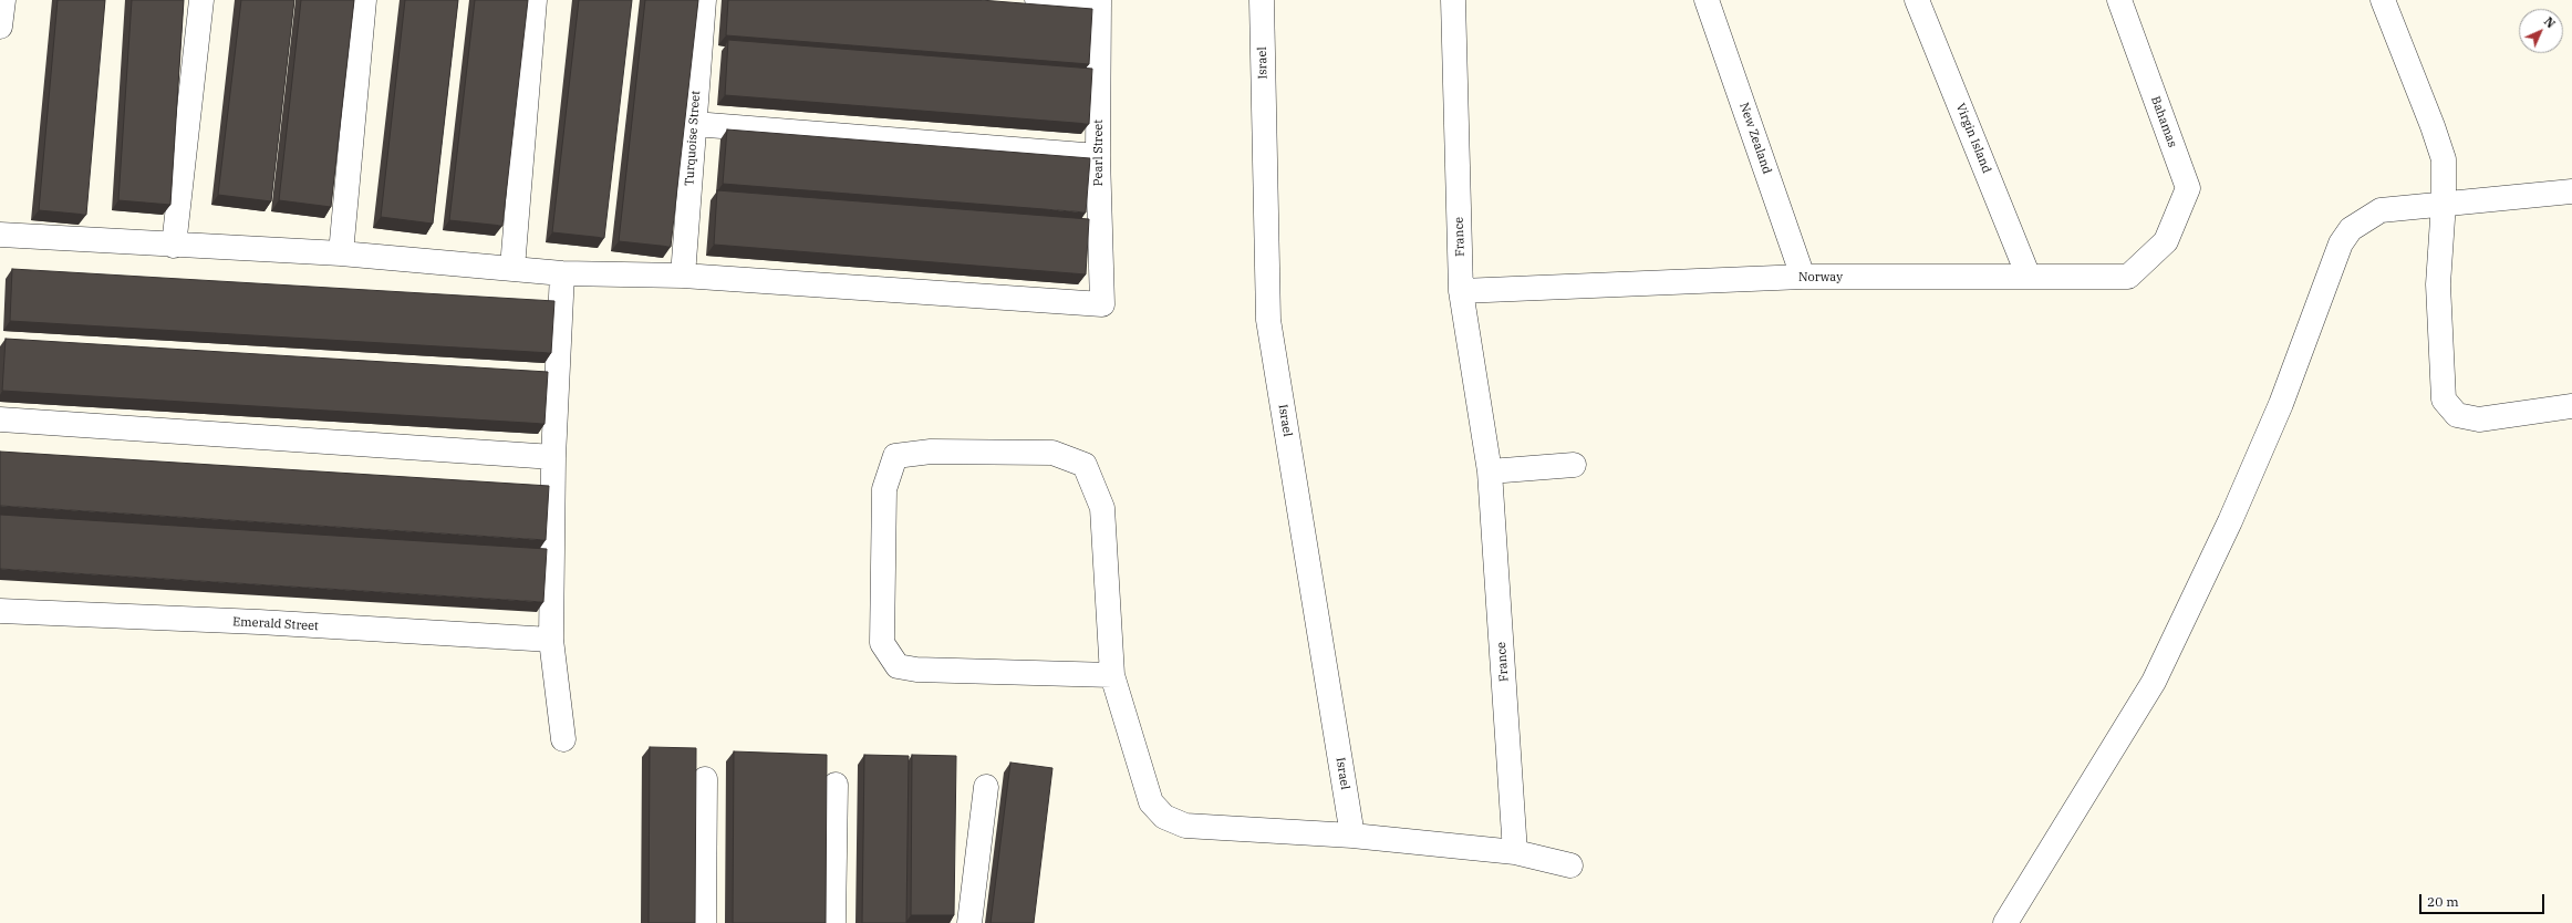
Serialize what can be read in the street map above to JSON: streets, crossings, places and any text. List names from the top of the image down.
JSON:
{
  "streets": {
    "street": [
      "Israel",
      "Bahamas",
      "Turquoise Street",
      "New Zealand",
      "Virgin Island",
      "Pearl Street",
      "France",
      "Norway",
      "Emerald Street"
    ]
  },
  "crossings": [
    ["Bahamas", "Norway"],
    ["Turquoise Street", "Pearl Street"],
    ["New Zealand", "Norway"],
    ["Virgin Island", "Norway"],
    ["France", "Norway"]
  ],
  "scale_bar": "20 m",
  "north": "top right"
}
